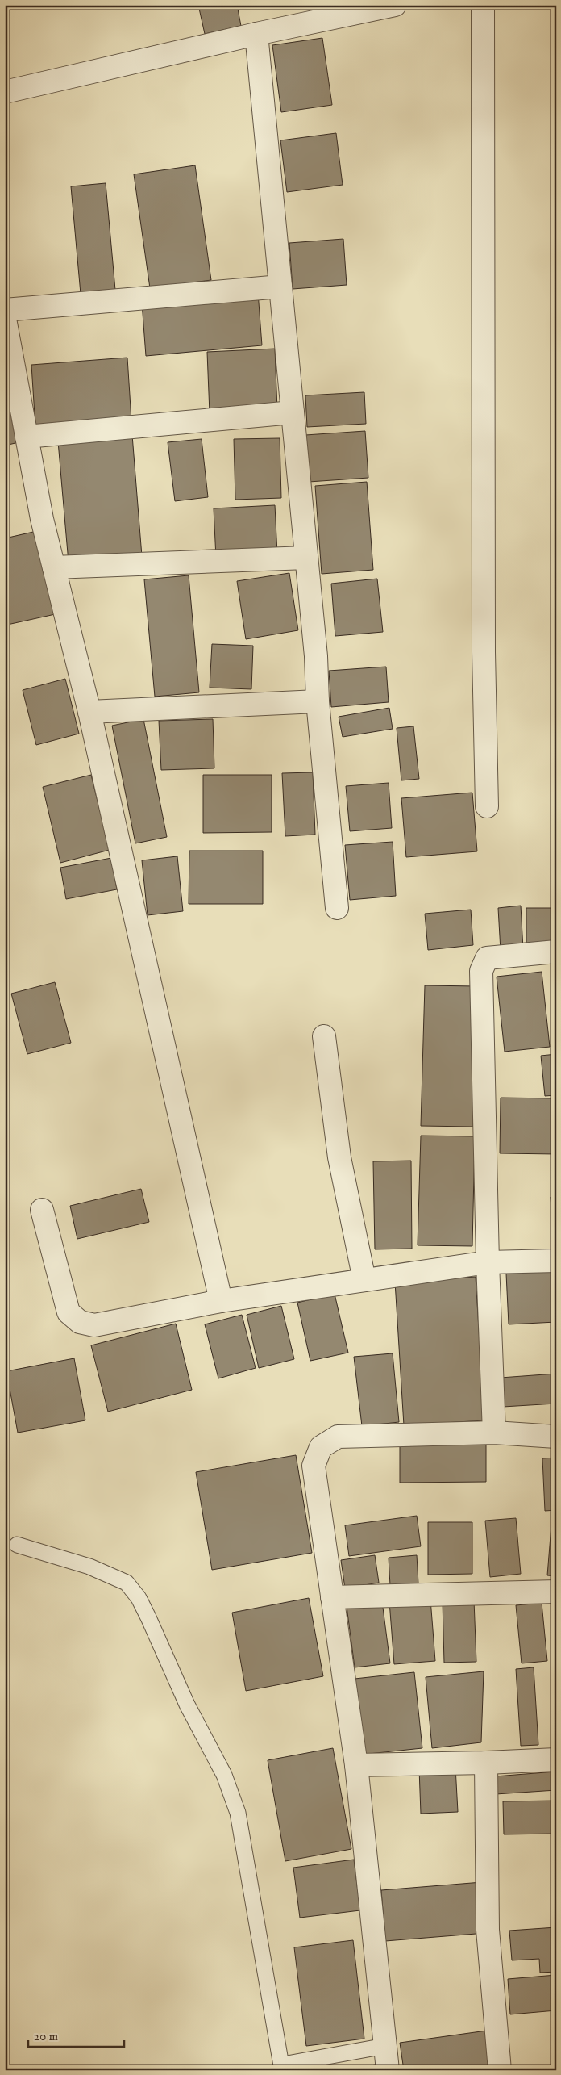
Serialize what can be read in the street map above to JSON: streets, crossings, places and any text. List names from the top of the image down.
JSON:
{
  "scale_bar": "20 m"
}
